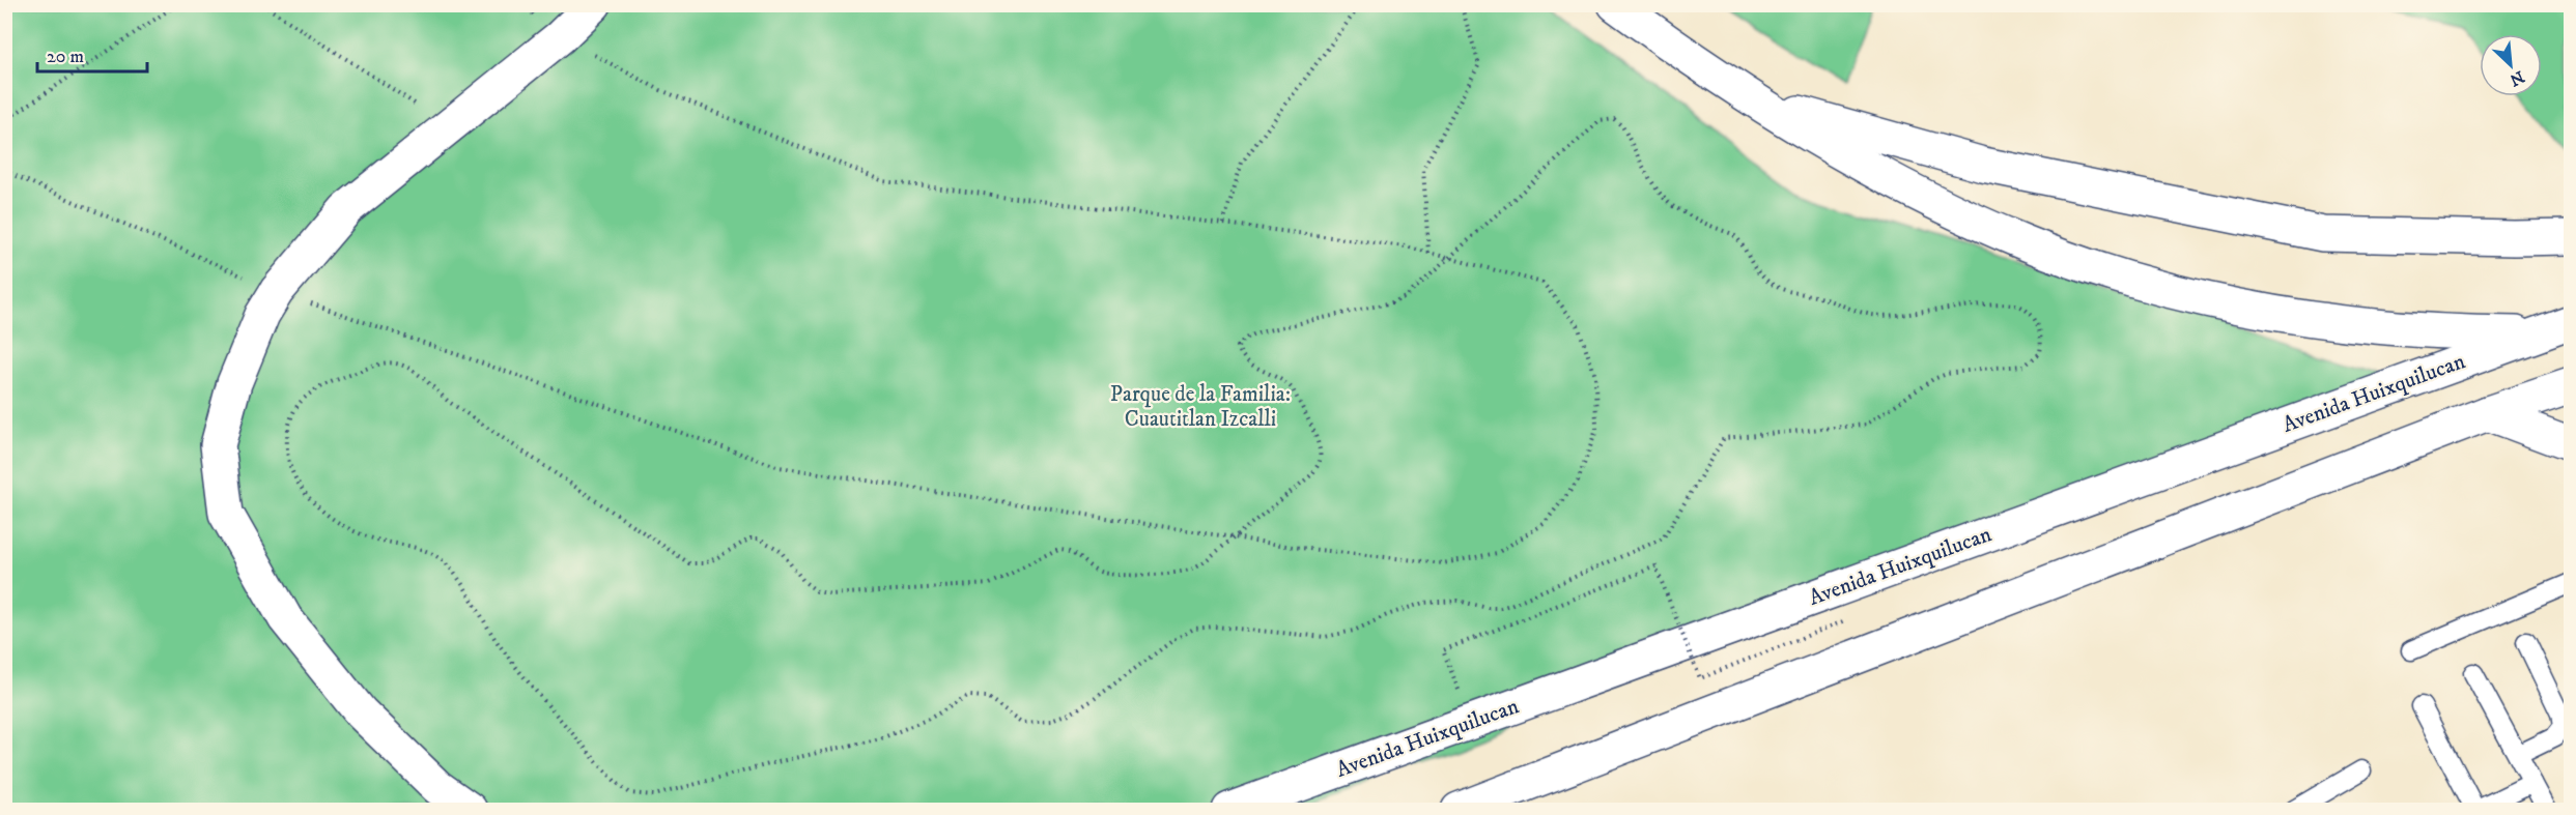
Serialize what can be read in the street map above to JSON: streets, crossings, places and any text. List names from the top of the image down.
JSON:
{
  "streets": {
    "main road": ["Avenida Huixquilucan"]
  },
  "parks": ["Parque de la Familia: Cuautitlan Izcalli"],
  "scale_bar": "20 m",
  "north": "bottom right"
}
